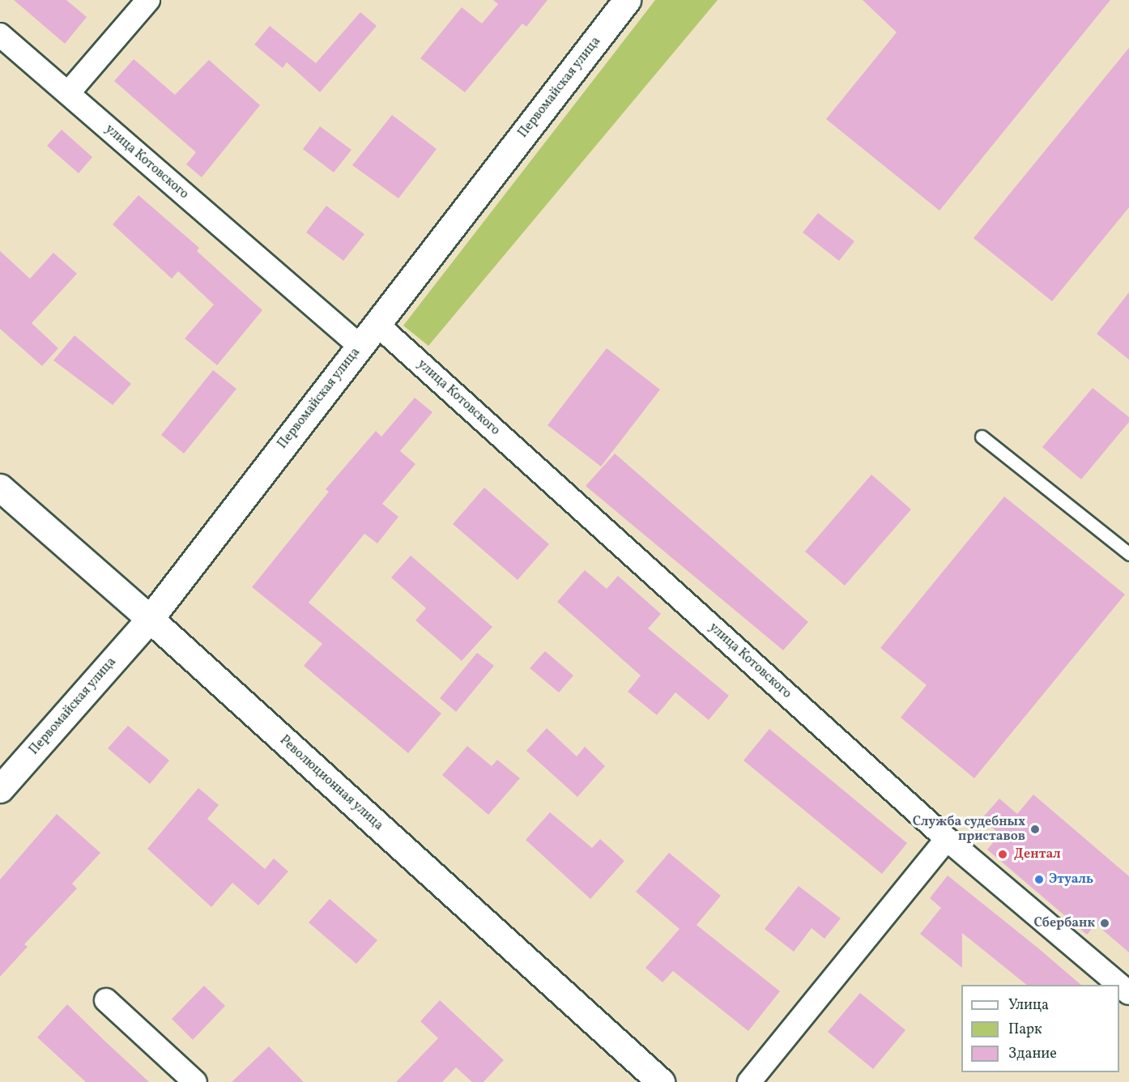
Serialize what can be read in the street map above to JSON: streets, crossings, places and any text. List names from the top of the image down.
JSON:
{
  "streets": {
    "street": ["Первомайская улица", "улица Котовского", "Революционная улица"]
  },
  "crossings": [
    ["Первомайская улица", "улица Котовского"],
    ["Первомайская улица", "Революционная улица"]
  ],
  "places": [
    "Служба судебных приставов",
    "Дентал",
    "Этуаль",
    "Сбербанк"
  ],
  "legend": ["Улица", "Парк", "Здание"]
}
